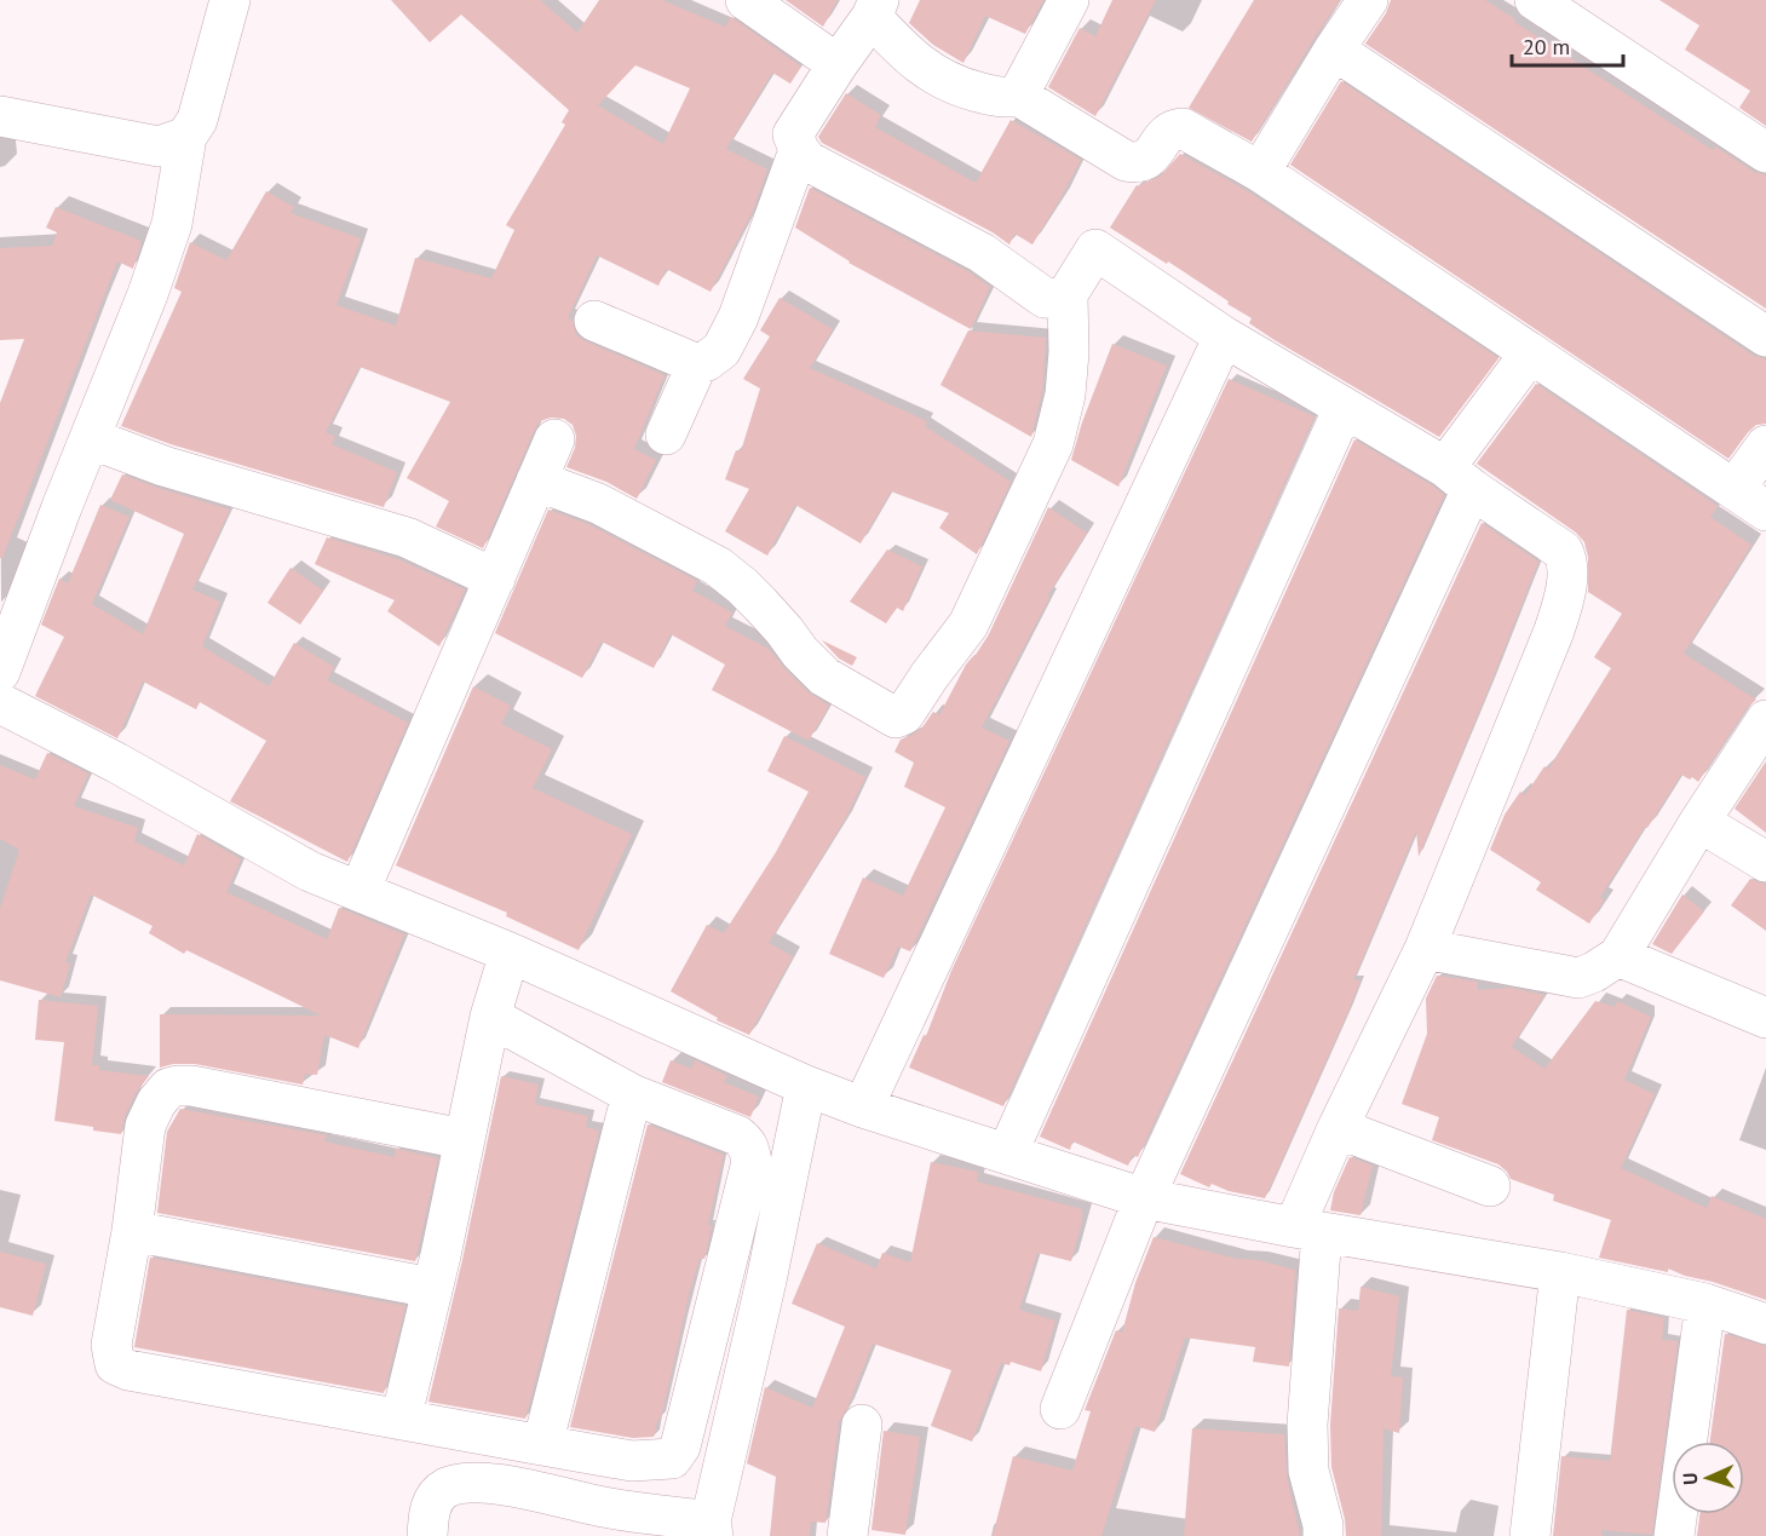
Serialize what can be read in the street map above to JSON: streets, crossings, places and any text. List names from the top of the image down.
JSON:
{
  "scale_bar": "20 m",
  "north": "left"
}
